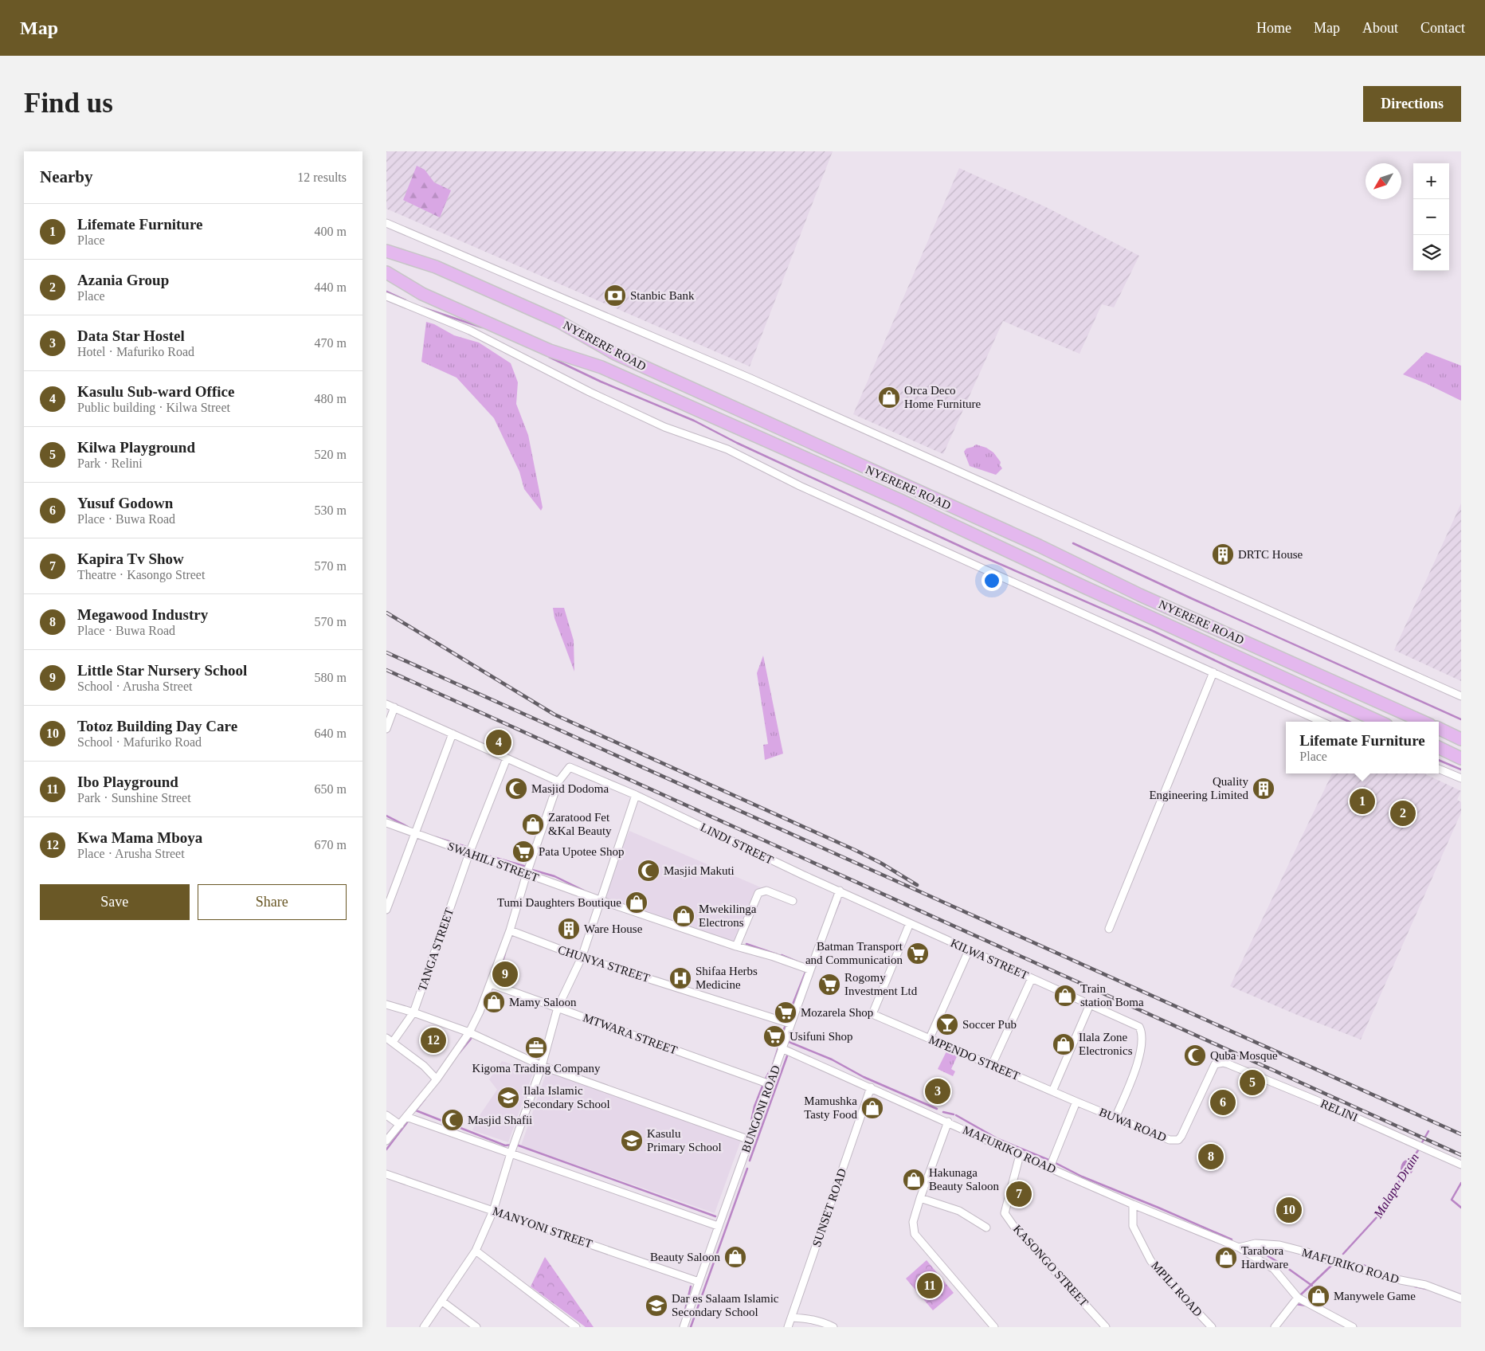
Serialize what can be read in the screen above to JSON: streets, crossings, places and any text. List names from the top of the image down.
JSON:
{
  "streets": {
    "highway": ["NYERERE ROAD"],
    "street": [
      "LINDI STREET",
      "SWAHILI STREET",
      "TANGA STREET",
      "KILWA STREET",
      "CHUNYA STREET",
      "MTWARA STREET",
      "MPENDO STREET",
      "BUNGONI ROAD",
      "RELINI",
      "BUWA ROAD",
      "MAFURIKO ROAD",
      "SUNSET ROAD",
      "MANYONI STREET",
      "KASONGO STREET",
      "MPILI ROAD"
    ]
  },
  "crossings": [
    ["LINDI STREET", "KILWA STREET"],
    ["LINDI STREET", "BUNGONI ROAD"],
    ["SWAHILI STREET", "TANGA STREET"],
    ["KILWA STREET", "MPENDO STREET"],
    ["KILWA STREET", "BUNGONI ROAD"],
    ["KILWA STREET", "BUWA ROAD"],
    ["CHUNYA STREET", "BUNGONI ROAD"],
    ["MTWARA STREET", "BUNGONI ROAD"],
    ["MPENDO STREET", "BUWA ROAD"],
    ["BUNGONI ROAD", "MAFURIKO ROAD"],
    ["BUNGONI ROAD", "MANYONI STREET"],
    ["RELINI", "BUWA ROAD"],
    ["MAFURIKO ROAD", "SUNSET ROAD"],
    ["MAFURIKO ROAD", "KASONGO STREET"],
    ["MAFURIKO ROAD", "MPILI ROAD"]
  ],
  "water": ["Malapa Drain"],
  "places": {
    "bank": ["Stanbic Bank"],
    "shop": [
      "Orca Deco Home Furniture",
      "Zaratood Fet &Kal Beauty",
      "Tumi Daughters Boutique",
      "Mwekilinga Electrons",
      "Train station Boma",
      "Mamy Saloon",
      "Ilala Zone Electronics",
      "Mamushka Tasty Food",
      "Hakunaga Beauty Saloon",
      "Beauty Saloon",
      "Tarabora Hardware",
      "Manywele Game"
    ],
    "building": ["DRTC House", "Quality Engineering Limited", "Ware House"],
    "mosque": [
      "Masjid Dodoma",
      "Masjid Makuti",
      "Quba Mosque",
      "Masjid Shafii"
    ],
    "supermarket": [
      "Pata Upotee Shop",
      "Batman Transport and Communication",
      "Rogomy Investment Ltd",
      "Mozarela Shop",
      "Usifuni Shop"
    ],
    "hospital": ["Shifaa Herbs Medicine"],
    "bar": ["Soccer Pub"],
    "office": ["Kigoma Trading Company"],
    "school or university": ["Ilala Islamic Secondary School", "Kasulu Primary School", "Dar es Salaam Islamic Secondary School"]
  },
  "north": "bottom left",
  "page": {
    "header": "Map",
    "nav": [
      "Home",
      "Map",
      "About",
      "Contact"
    ],
    "buttons": [
      "Directions",
      ["Save", "Share"]
    ],
    "title": "Find us",
    "heading": ["Nearby", "12 results"],
    "map_buttons": ["+", "−"],
    "list": [
      {
        "mark": "1",
        "name": "Lifemate Furniture",
        "note": "Place",
        "value": "400 m"
      },
      {
        "mark": "2",
        "name": "Azania Group",
        "note": "Place",
        "value": "440 m"
      },
      {
        "mark": "3",
        "name": "Data Star Hostel",
        "note": "Hotel · Mafuriko Road",
        "value": "470 m"
      },
      {
        "mark": "4",
        "name": "Kasulu Sub-ward Office",
        "note": "Public building · Kilwa Street",
        "value": "480 m"
      },
      {
        "mark": "5",
        "name": "Kilwa Playground",
        "note": "Park · Relini",
        "value": "520 m"
      },
      {
        "mark": "6",
        "name": "Yusuf Godown",
        "note": "Place · Buwa Road",
        "value": "530 m"
      },
      {
        "mark": "7",
        "name": "Kapira Tv Show",
        "note": "Theatre · Kasongo Street",
        "value": "570 m"
      },
      {
        "mark": "8",
        "name": "Megawood Industry",
        "note": "Place · Buwa Road",
        "value": "570 m"
      },
      {
        "mark": "9",
        "name": "Little Star Nursery School",
        "note": "School · Arusha Street",
        "value": "580 m"
      },
      {
        "mark": "10",
        "name": "Totoz Building Day Care",
        "note": "School · Mafuriko Road",
        "value": "640 m"
      },
      {
        "mark": "11",
        "name": "Ibo Playground",
        "note": "Park · Sunshine Street",
        "value": "650 m"
      },
      {
        "mark": "12",
        "name": "Kwa Mama Mboya",
        "note": "Place · Arusha Street",
        "value": "670 m"
      }
    ],
    "popup": ["Lifemate Furniture", "Place"],
    "pins": [
      "4",
      "1",
      "2",
      "9",
      "12",
      "5",
      "3",
      "6",
      "8",
      "7",
      "10",
      "11"
    ]
  }
}
